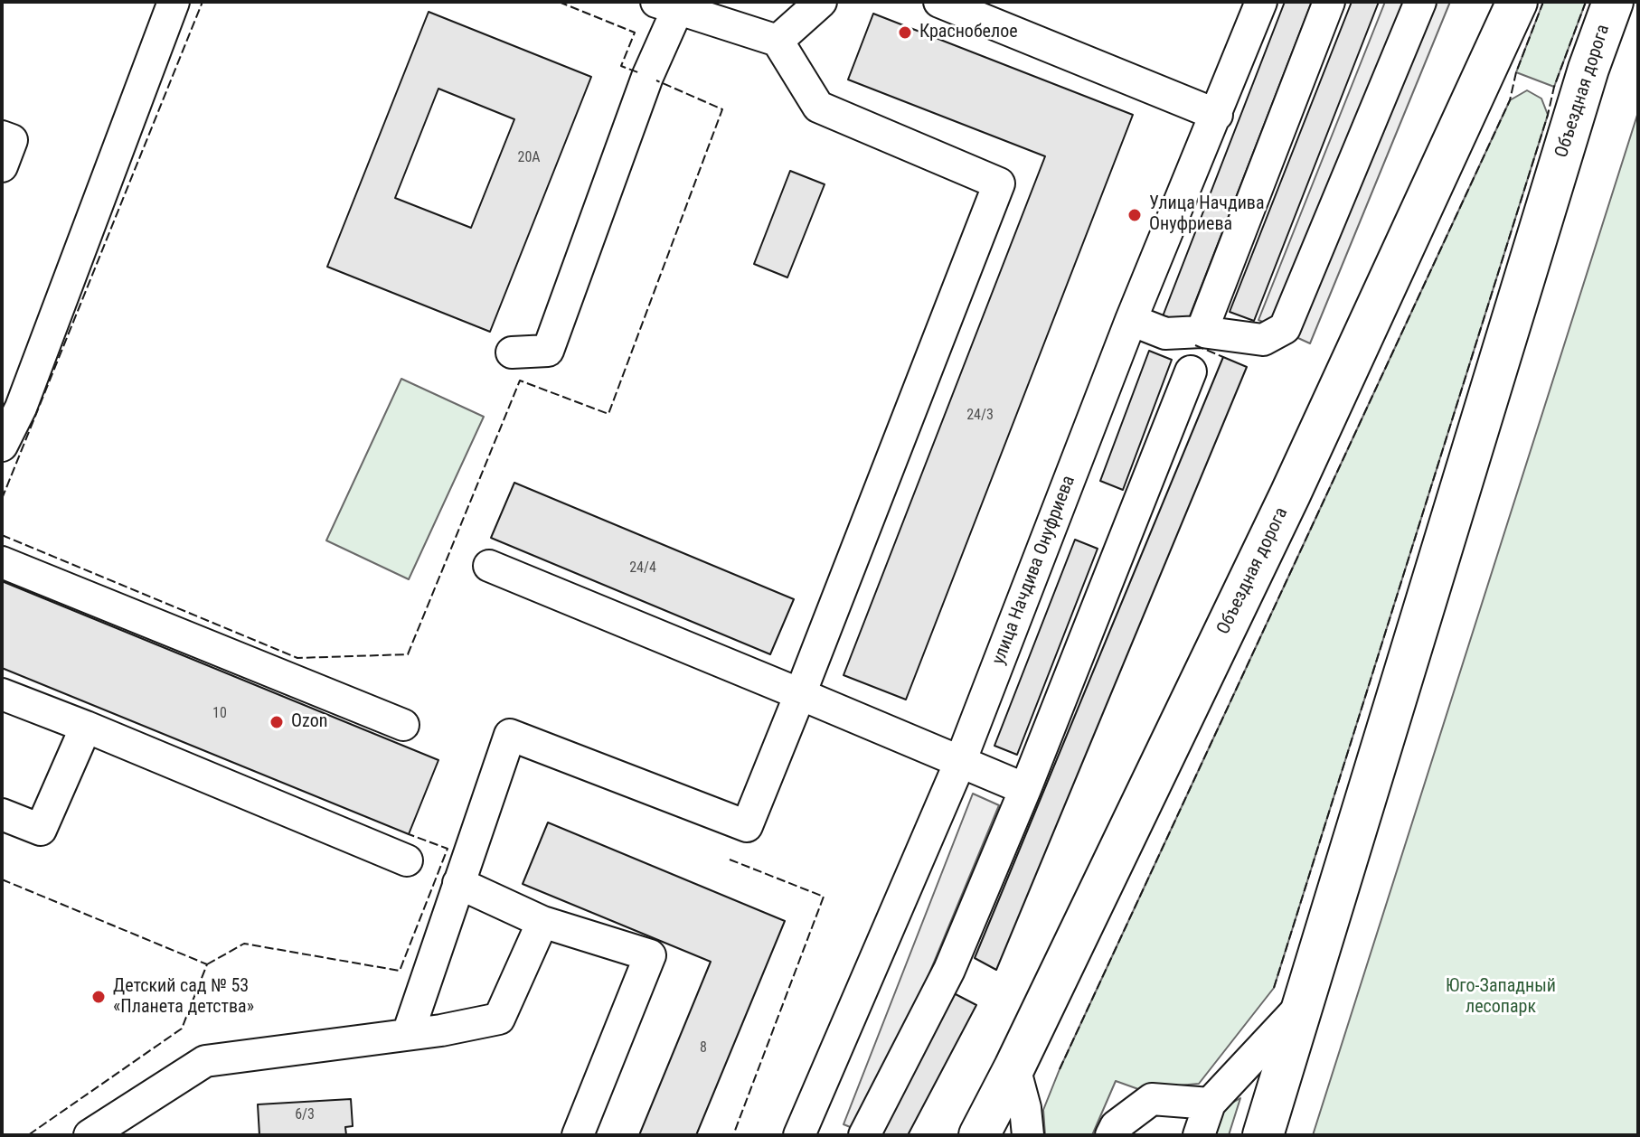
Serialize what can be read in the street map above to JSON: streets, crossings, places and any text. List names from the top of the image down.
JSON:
{
  "streets": {
    "main road": ["Объездная дорога"],
    "street": ["улица Начдива Онуфриева"]
  },
  "parks": ["Юго-Западный лесопарк"],
  "places": [
    "Краснобелое",
    "Улица Начдива Онуфриева",
    "Ozon",
    "Детский сад № 53 «Планета детства»"
  ],
  "house_numbers": [
    "20А",
    "24/3",
    "24/4",
    "10",
    "8",
    "6/3"
  ]
}
